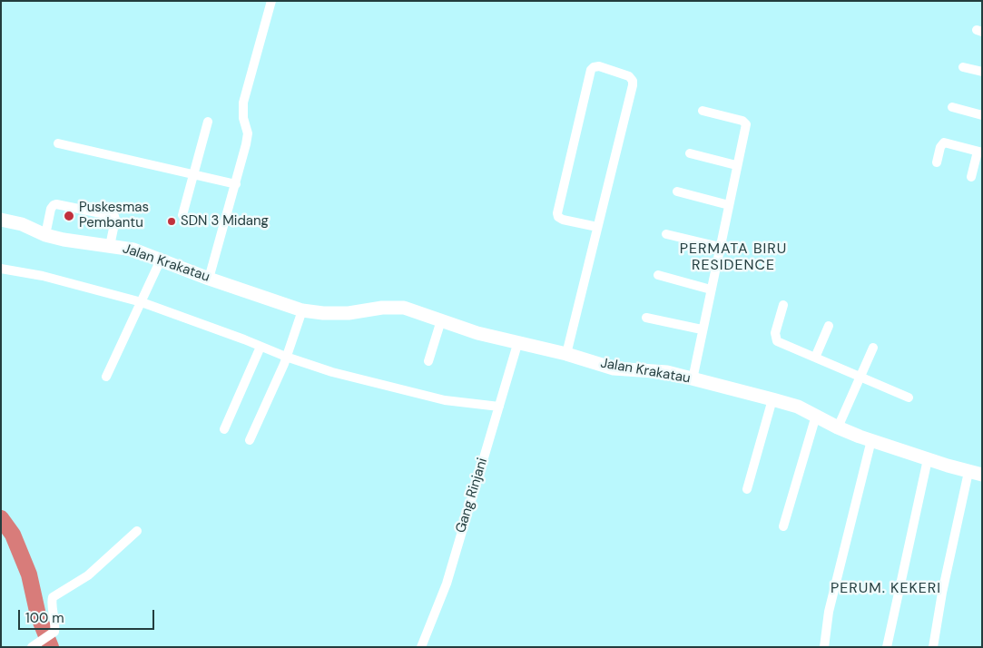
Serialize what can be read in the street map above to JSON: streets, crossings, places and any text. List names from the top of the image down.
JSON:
{
  "streets": {
    "street": ["Jalan Krakatau", "Gang Rinjani"]
  },
  "crossings": [
    ["Jalan Krakatau", "Gang Rinjani"]
  ],
  "districts": ["PERMATA BIRU RESIDENCE", "PERUM. KEKERI"],
  "places": ["Puskesmas Pembantu", "SDN 3 Midang"],
  "scale_bar": "100 m"
}
